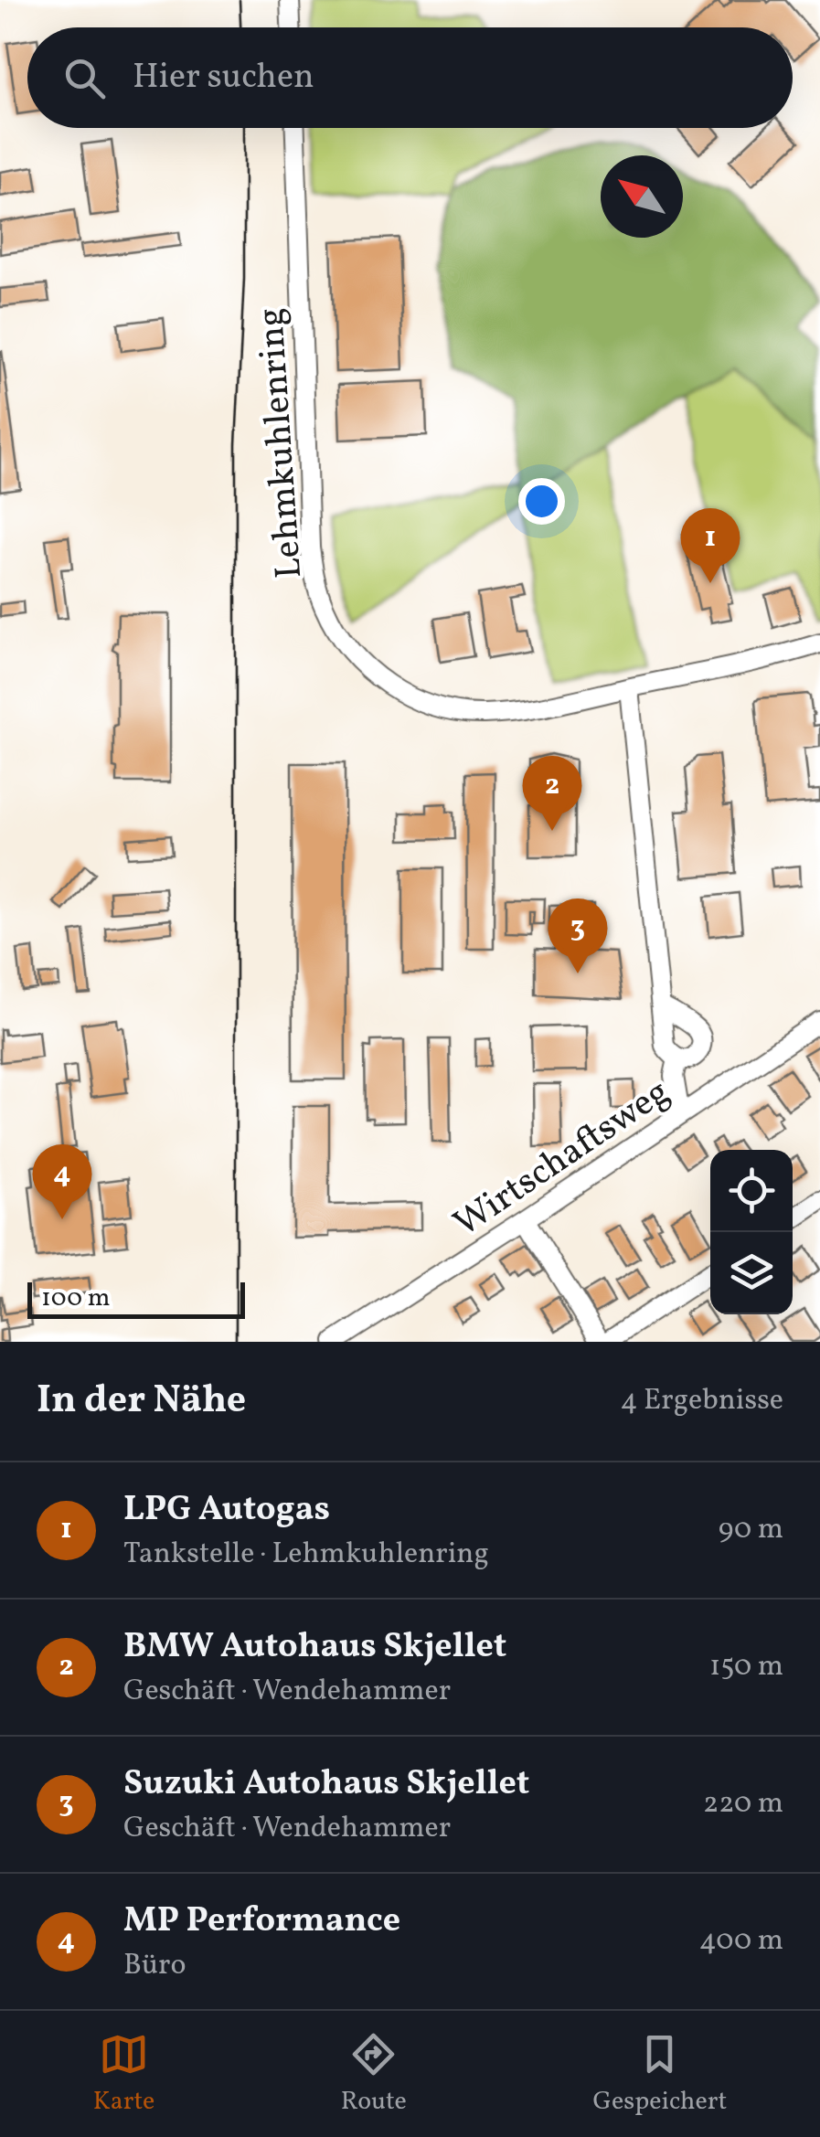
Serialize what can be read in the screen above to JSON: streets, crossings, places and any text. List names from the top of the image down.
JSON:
{
  "streets": {
    "street": ["Lehmkuhlenring", "Wirtschaftsweg"]
  },
  "scale_bar": "100 m",
  "north": "top left",
  "page": {
    "search": "Hier suchen",
    "pins": [
      "1",
      "2",
      "3",
      "4"
    ],
    "scale": "100 m",
    "heading": ["In der Nähe", "4 Ergebnisse"],
    "list": [
      {
        "mark": "1",
        "name": "LPG Autogas",
        "note": "Tankstelle · Lehmkuhlenring",
        "value": "90 m"
      },
      {
        "mark": "2",
        "name": "BMW Autohaus Skjellet",
        "note": "Geschäft · Wendehammer",
        "value": "150 m"
      },
      {
        "mark": "3",
        "name": "Suzuki Autohaus Skjellet",
        "note": "Geschäft · Wendehammer",
        "value": "220 m"
      },
      {
        "mark": "4",
        "name": "MP Performance",
        "note": "Büro",
        "value": "400 m"
      }
    ],
    "nav": ["Karte", "Route", "Gespeichert"]
  }
}
